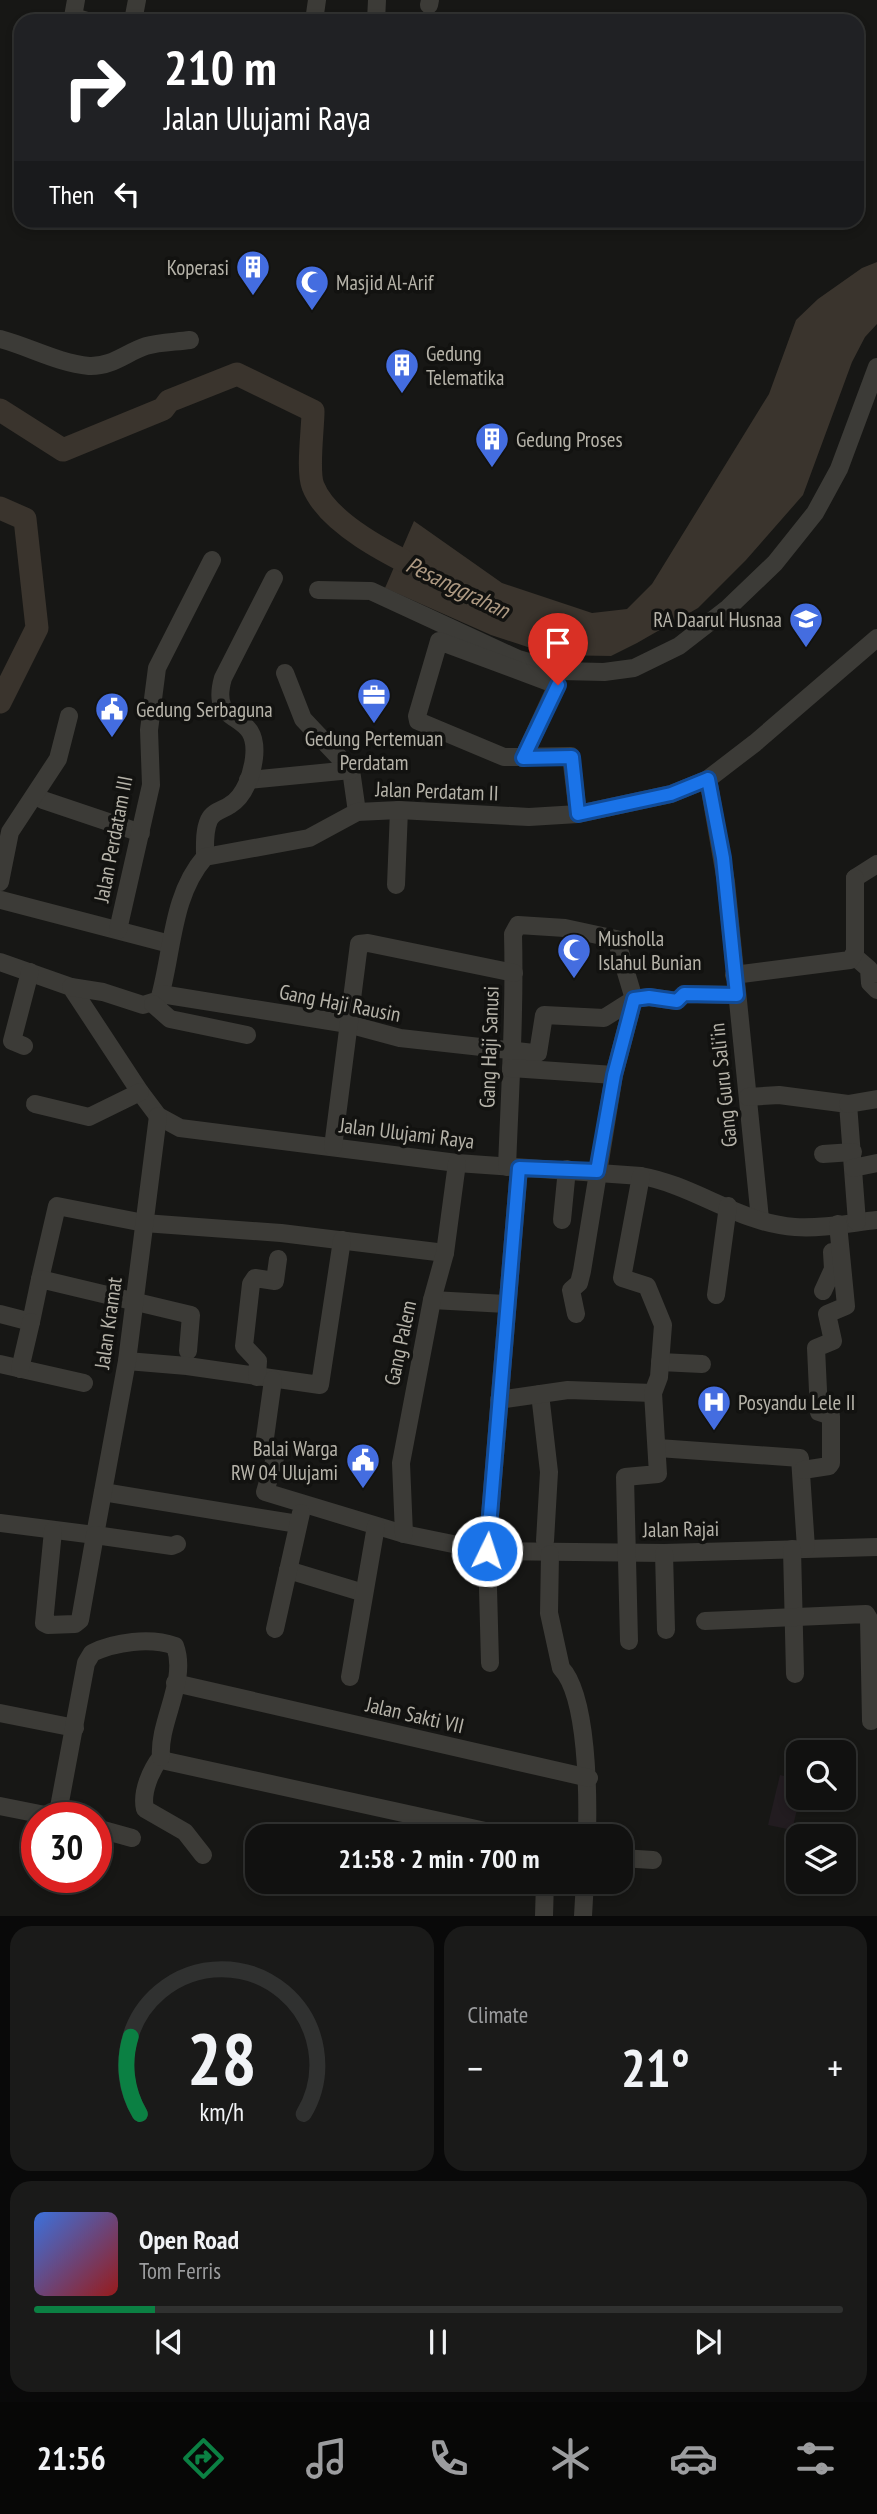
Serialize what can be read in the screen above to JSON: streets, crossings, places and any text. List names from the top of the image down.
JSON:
{
  "streets": {
    "street": [
      "Jalan Perdatam II",
      "Jalan Perdatam III",
      "Gang Haji Rausin",
      "Gang Haji Sanusi",
      "Gang Guru Sali'in",
      "Jalan Ulujami Raya",
      "Jalan Kramat",
      "Gang Palem",
      "Jalan Rajai",
      "Jalan Sakti VII"
    ]
  },
  "crossings": [
    ["Jalan Perdatam II", "Gang Guru Sali'in"],
    ["Gang Haji Rausin", "Gang Haji Sanusi"],
    ["Gang Haji Sanusi", "Jalan Ulujami Raya"],
    ["Gang Guru Sali'in", "Jalan Ulujami Raya"],
    ["Jalan Ulujami Raya", "Jalan Kramat"],
    ["Jalan Ulujami Raya", "Gang Palem"],
    ["Gang Palem", "Jalan Rajai"]
  ],
  "water": ["Pesanggrahan"],
  "places": {
    "building": ["Koperasi", "Gedung Telematika", "Gedung Proses"],
    "mosque": ["Masjid Al-Arif", "Musholla Islahul Bunian"],
    "school or university": ["RA Daarul Husnaa"],
    "office": ["Gedung Pertemuan Perdatam"],
    "public building": ["Gedung Serbaguna", "Balai Warga RW 04 Ulujami"],
    "hospital": ["Posyandu Lele II"]
  },
  "page": {
    "turn": ["210 m", "Jalan Ulujami Raya"],
    "then": "Then",
    "limit": "30",
    "trip": "21:58 · 2 min · 700 m",
    "tile": "Climate",
    "heat": ["−", "21°", "+"],
    "song": ["Open Road", "Tom Ferris"],
    "tabs": "21:56",
    "gauge": ["28", "km/h"]
  }
}
